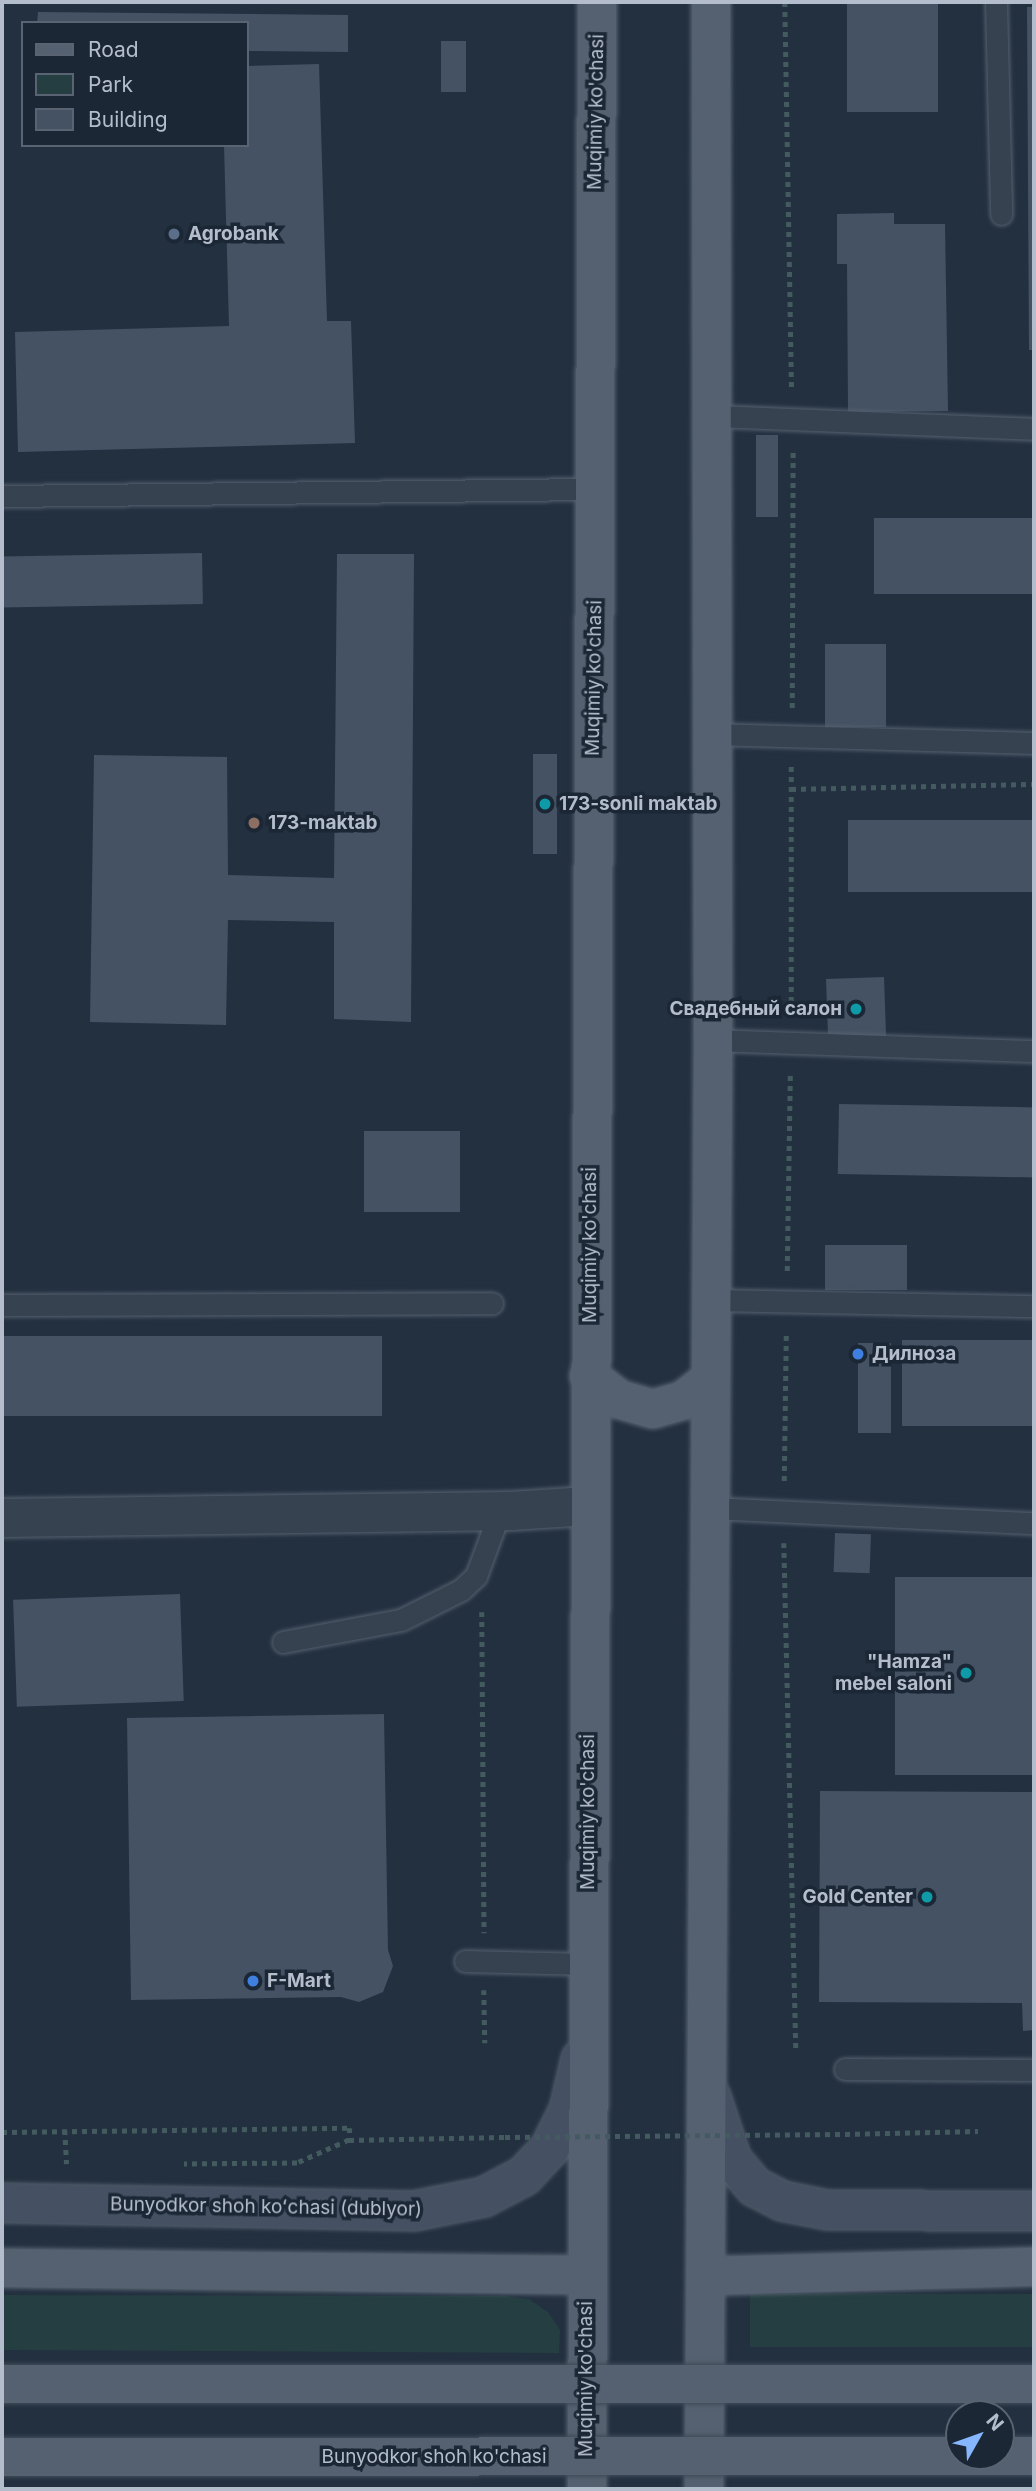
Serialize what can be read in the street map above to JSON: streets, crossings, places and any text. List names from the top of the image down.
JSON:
{
  "streets": {
    "main road": ["Muqimiy ko'chasi", "Bunyodkor shoh ko'chasi"],
    "street": ["Bunyodkor shoh koʻchasi (dublyor)"]
  },
  "crossings": [
    ["Muqimiy ko'chasi", "Bunyodkor shoh koʻchasi (dublyor)"]
  ],
  "places": [
    "Agrobank",
    "173-sonli maktab",
    "173-maktab",
    "Свадебный салон",
    "Дилноза",
    "\"Hamza\" mebel saloni",
    "Gold Center",
    "F-Mart"
  ],
  "legend": ["Road", "Park", "Building"],
  "north": "top right"
}
